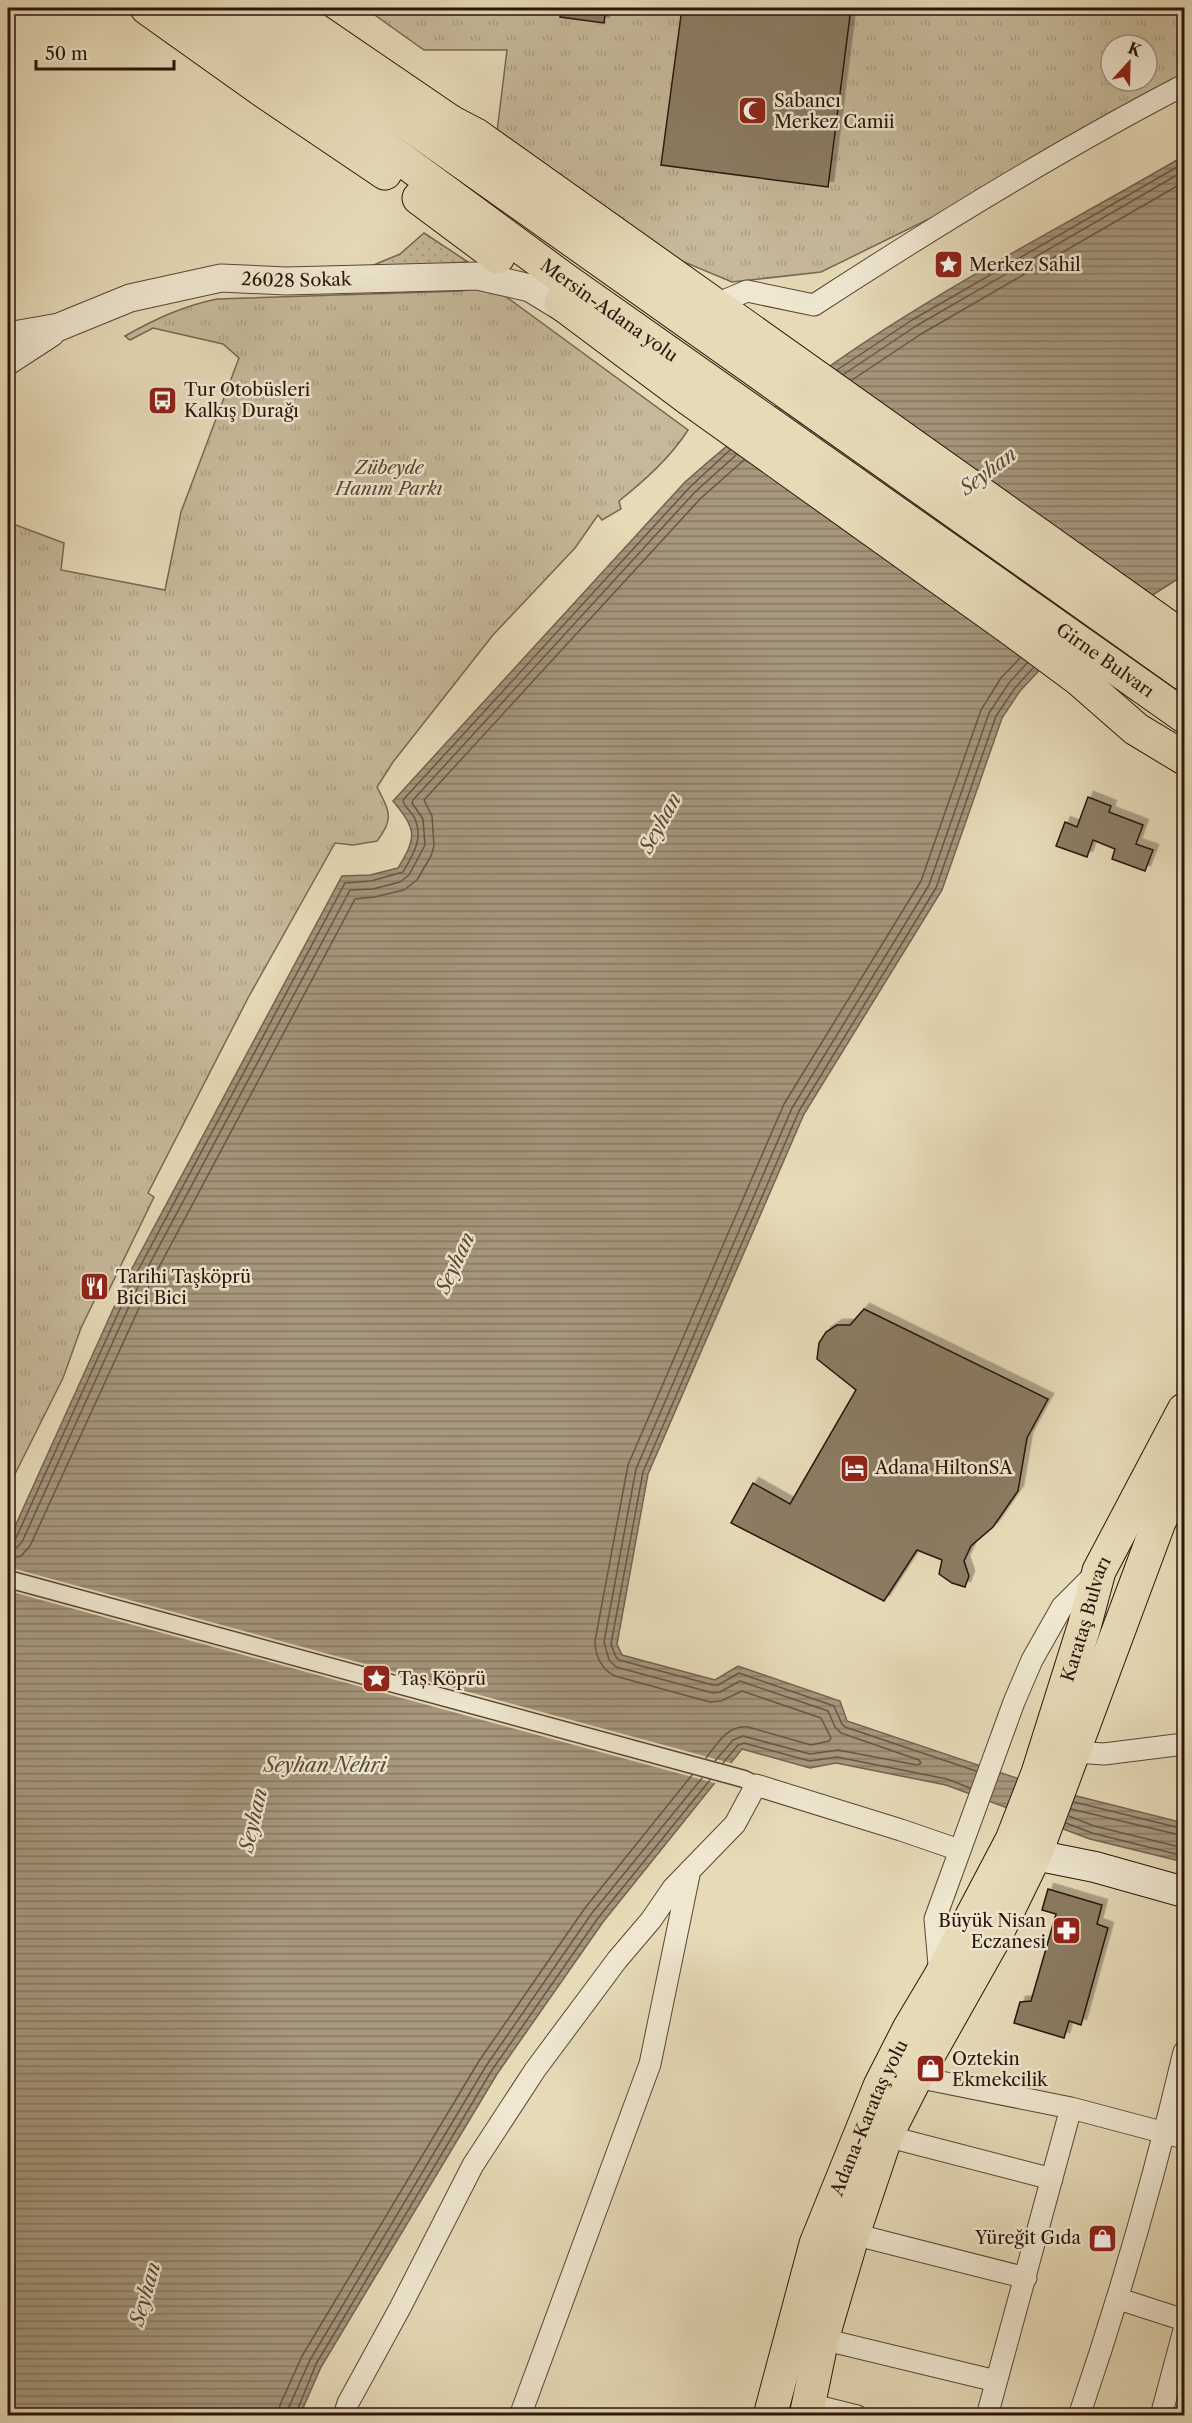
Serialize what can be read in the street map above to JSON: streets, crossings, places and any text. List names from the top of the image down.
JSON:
{
  "streets": {
    "main road": [
      "Mersin-Adana yolu",
      "Girne Bulvarı",
      "Karataş Bulvarı",
      "Adana-Karataş yolu"
    ],
    "street": ["26028 Sokak"]
  },
  "crossings": [
    ["Mersin-Adana yolu", "Girne Bulvarı"],
    ["Karataş Bulvarı", "Adana-Karataş yolu"]
  ],
  "water": ["Seyhan", "Seyhan Nehri"],
  "parks": ["Zübeyde Hanım Parkı"],
  "places": {
    "mosque": ["Sabancı Merkez Camii"],
    "place": ["Merkez Sahil", "Taș Köprü"],
    "bus stop": ["Tur Otobüsleri Kalkış Durağı"],
    "restaurant": ["Tarihi Taşköprü Bici Bici"],
    "hotel": ["Adana HiltonSA"],
    "pharmacy": ["Büyük Nisan Eczanesi"],
    "shop": ["Oztekin Ekmekcilik", "Yüreğit Gıda"]
  },
  "scale_bar": "50 m",
  "north": "top"
}
